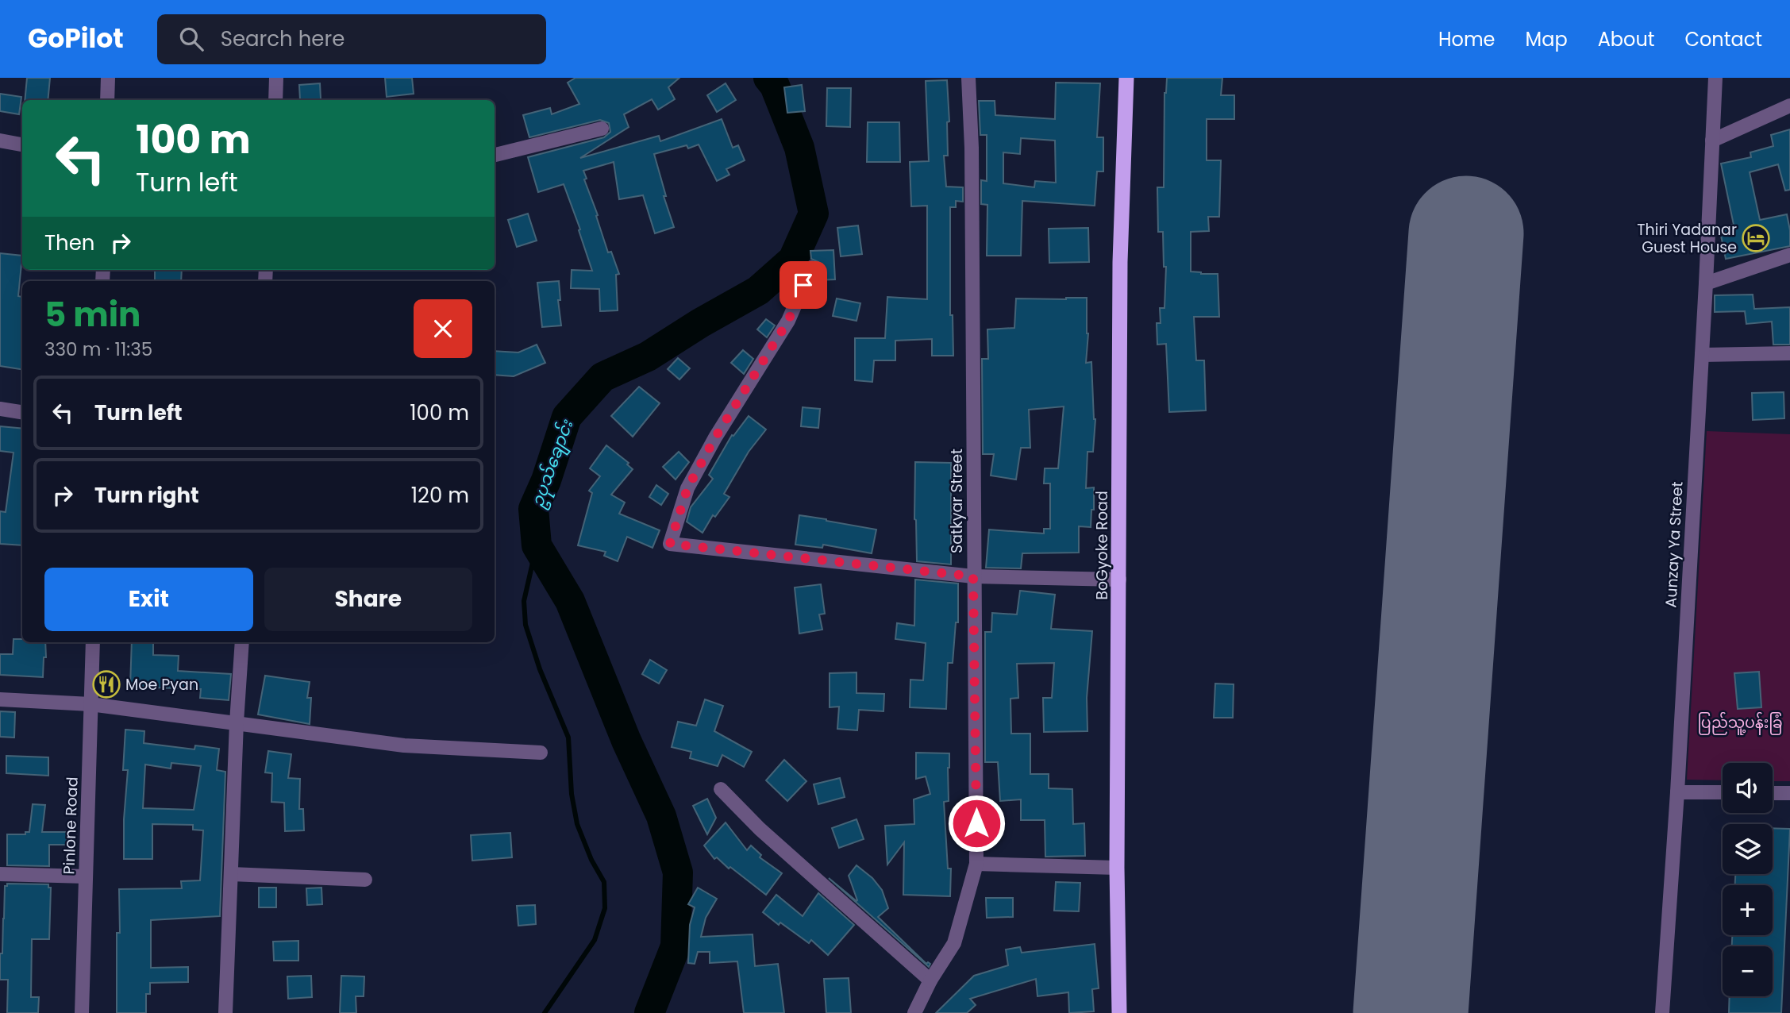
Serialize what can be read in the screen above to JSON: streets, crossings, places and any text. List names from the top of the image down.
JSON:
{
  "streets": {
    "highway": ["BoGyoke Road"],
    "street": ["Satkyar Street", "Aunzay Ya Street", "Pinlone Road"]
  },
  "water": ["ဥပုသ်ချောင်း"],
  "parks": ["ပြည်သူ့ပန်းခြံ"],
  "places": {
    "hotel": ["Thiri Yadanar Guest House"],
    "restaurant": ["Moe Pyan"]
  },
  "page": {
    "header": "GoPilot",
    "search": "Search here",
    "nav": [
      "Home",
      "Map",
      "About",
      "Contact"
    ],
    "turn": ["100 m", "Turn left"],
    "then": "Then",
    "heading": ["5 min", "330 m · 11:35"],
    "list": [
      {
        "name": "Turn left",
        "value": "100 m"
      },
      {
        "name": "Turn right",
        "value": "120 m"
      }
    ],
    "buttons": ["Exit", "Share"],
    "map_buttons": ["+", "−"]
  }
}
